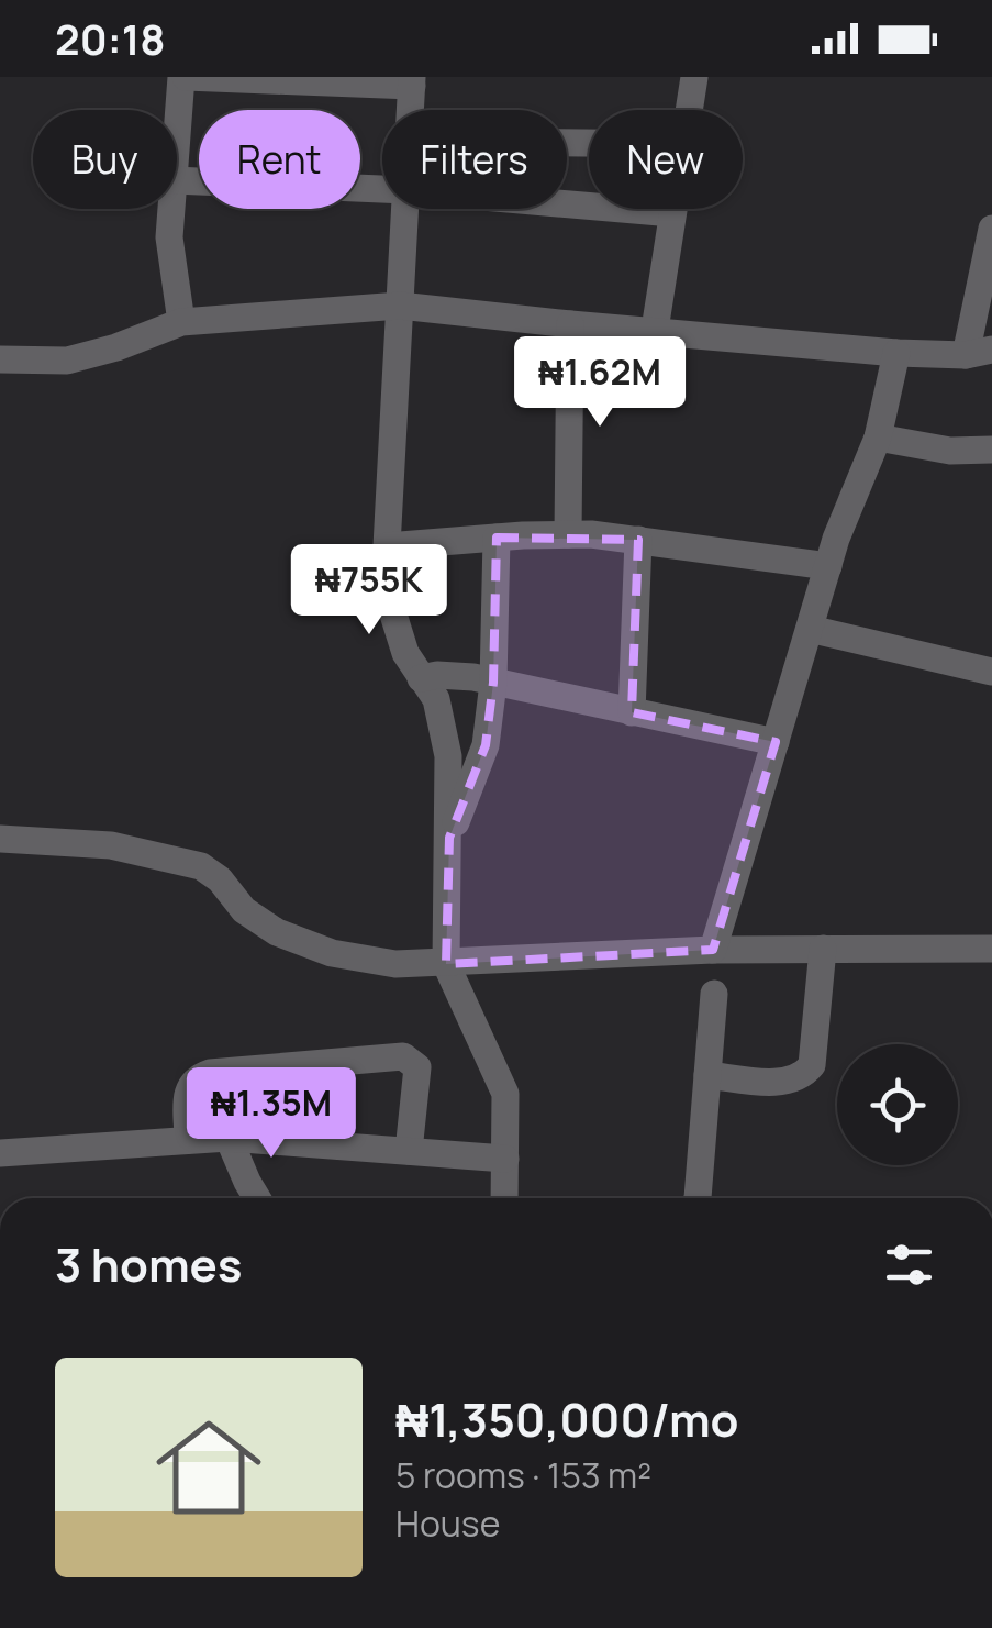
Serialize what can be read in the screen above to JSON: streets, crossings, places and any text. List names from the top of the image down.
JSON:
{
  "page": {
    "status": "20:18",
    "chip": [
      "Buy",
      "Rent",
      "Filters",
      "New"
    ],
    "price": ["₦1.62M", "₦755K", "₦1.35M"],
    "heading": "3 homes",
    "list": [
      {
        "name": "₦1,350,000/mo",
        "note": "5 rooms · 153 m² · House"
      }
    ]
  }
}
